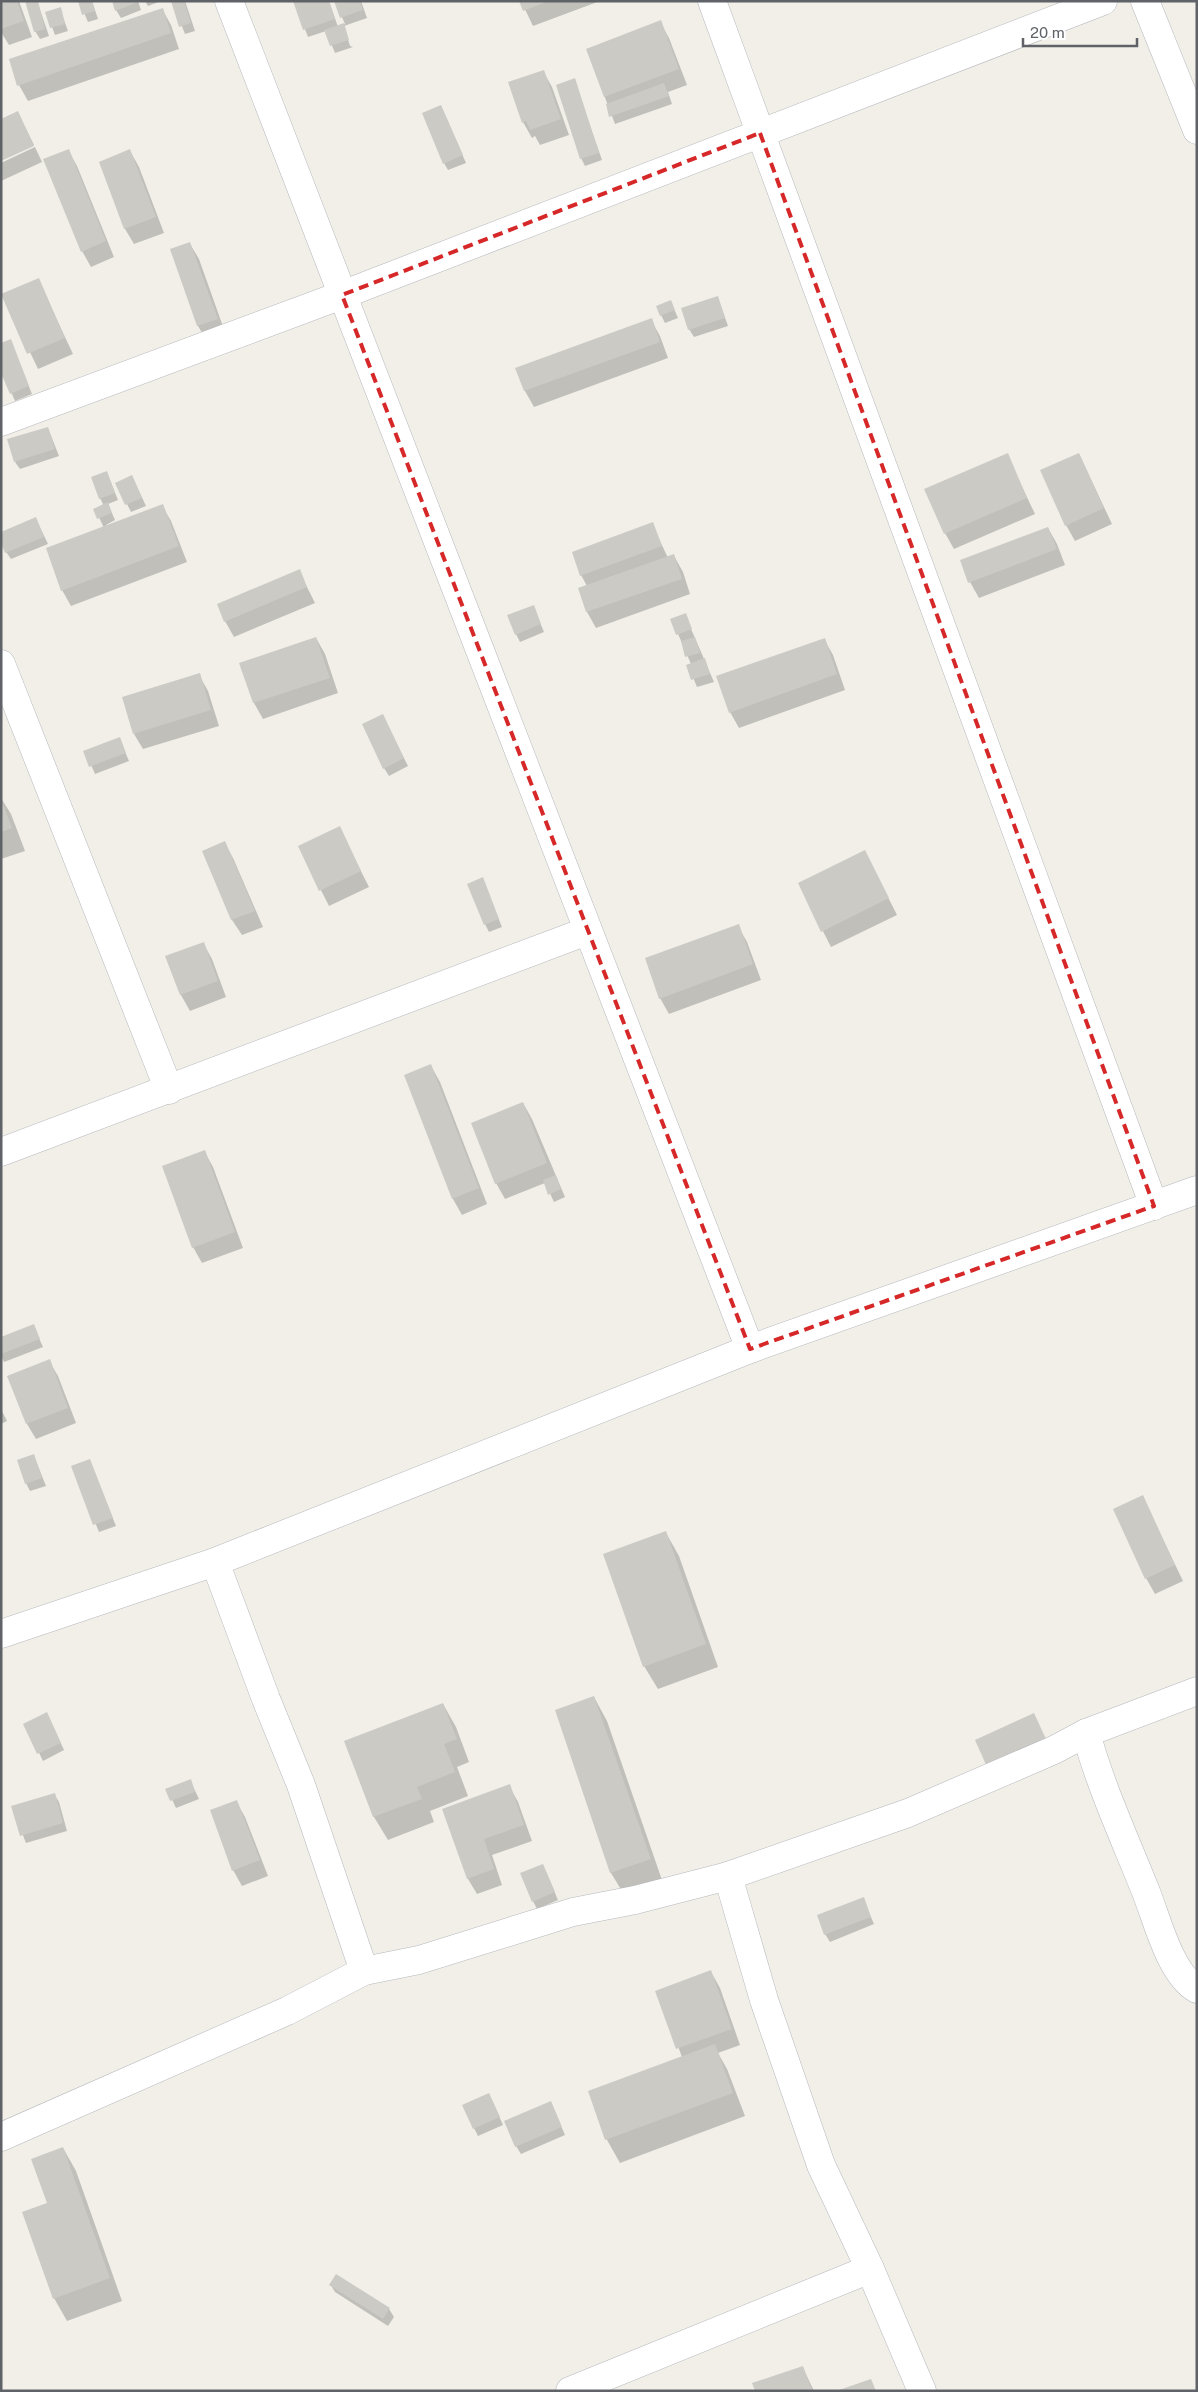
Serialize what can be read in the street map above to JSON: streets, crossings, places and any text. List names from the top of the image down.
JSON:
{
  "scale_bar": "20 m"
}
